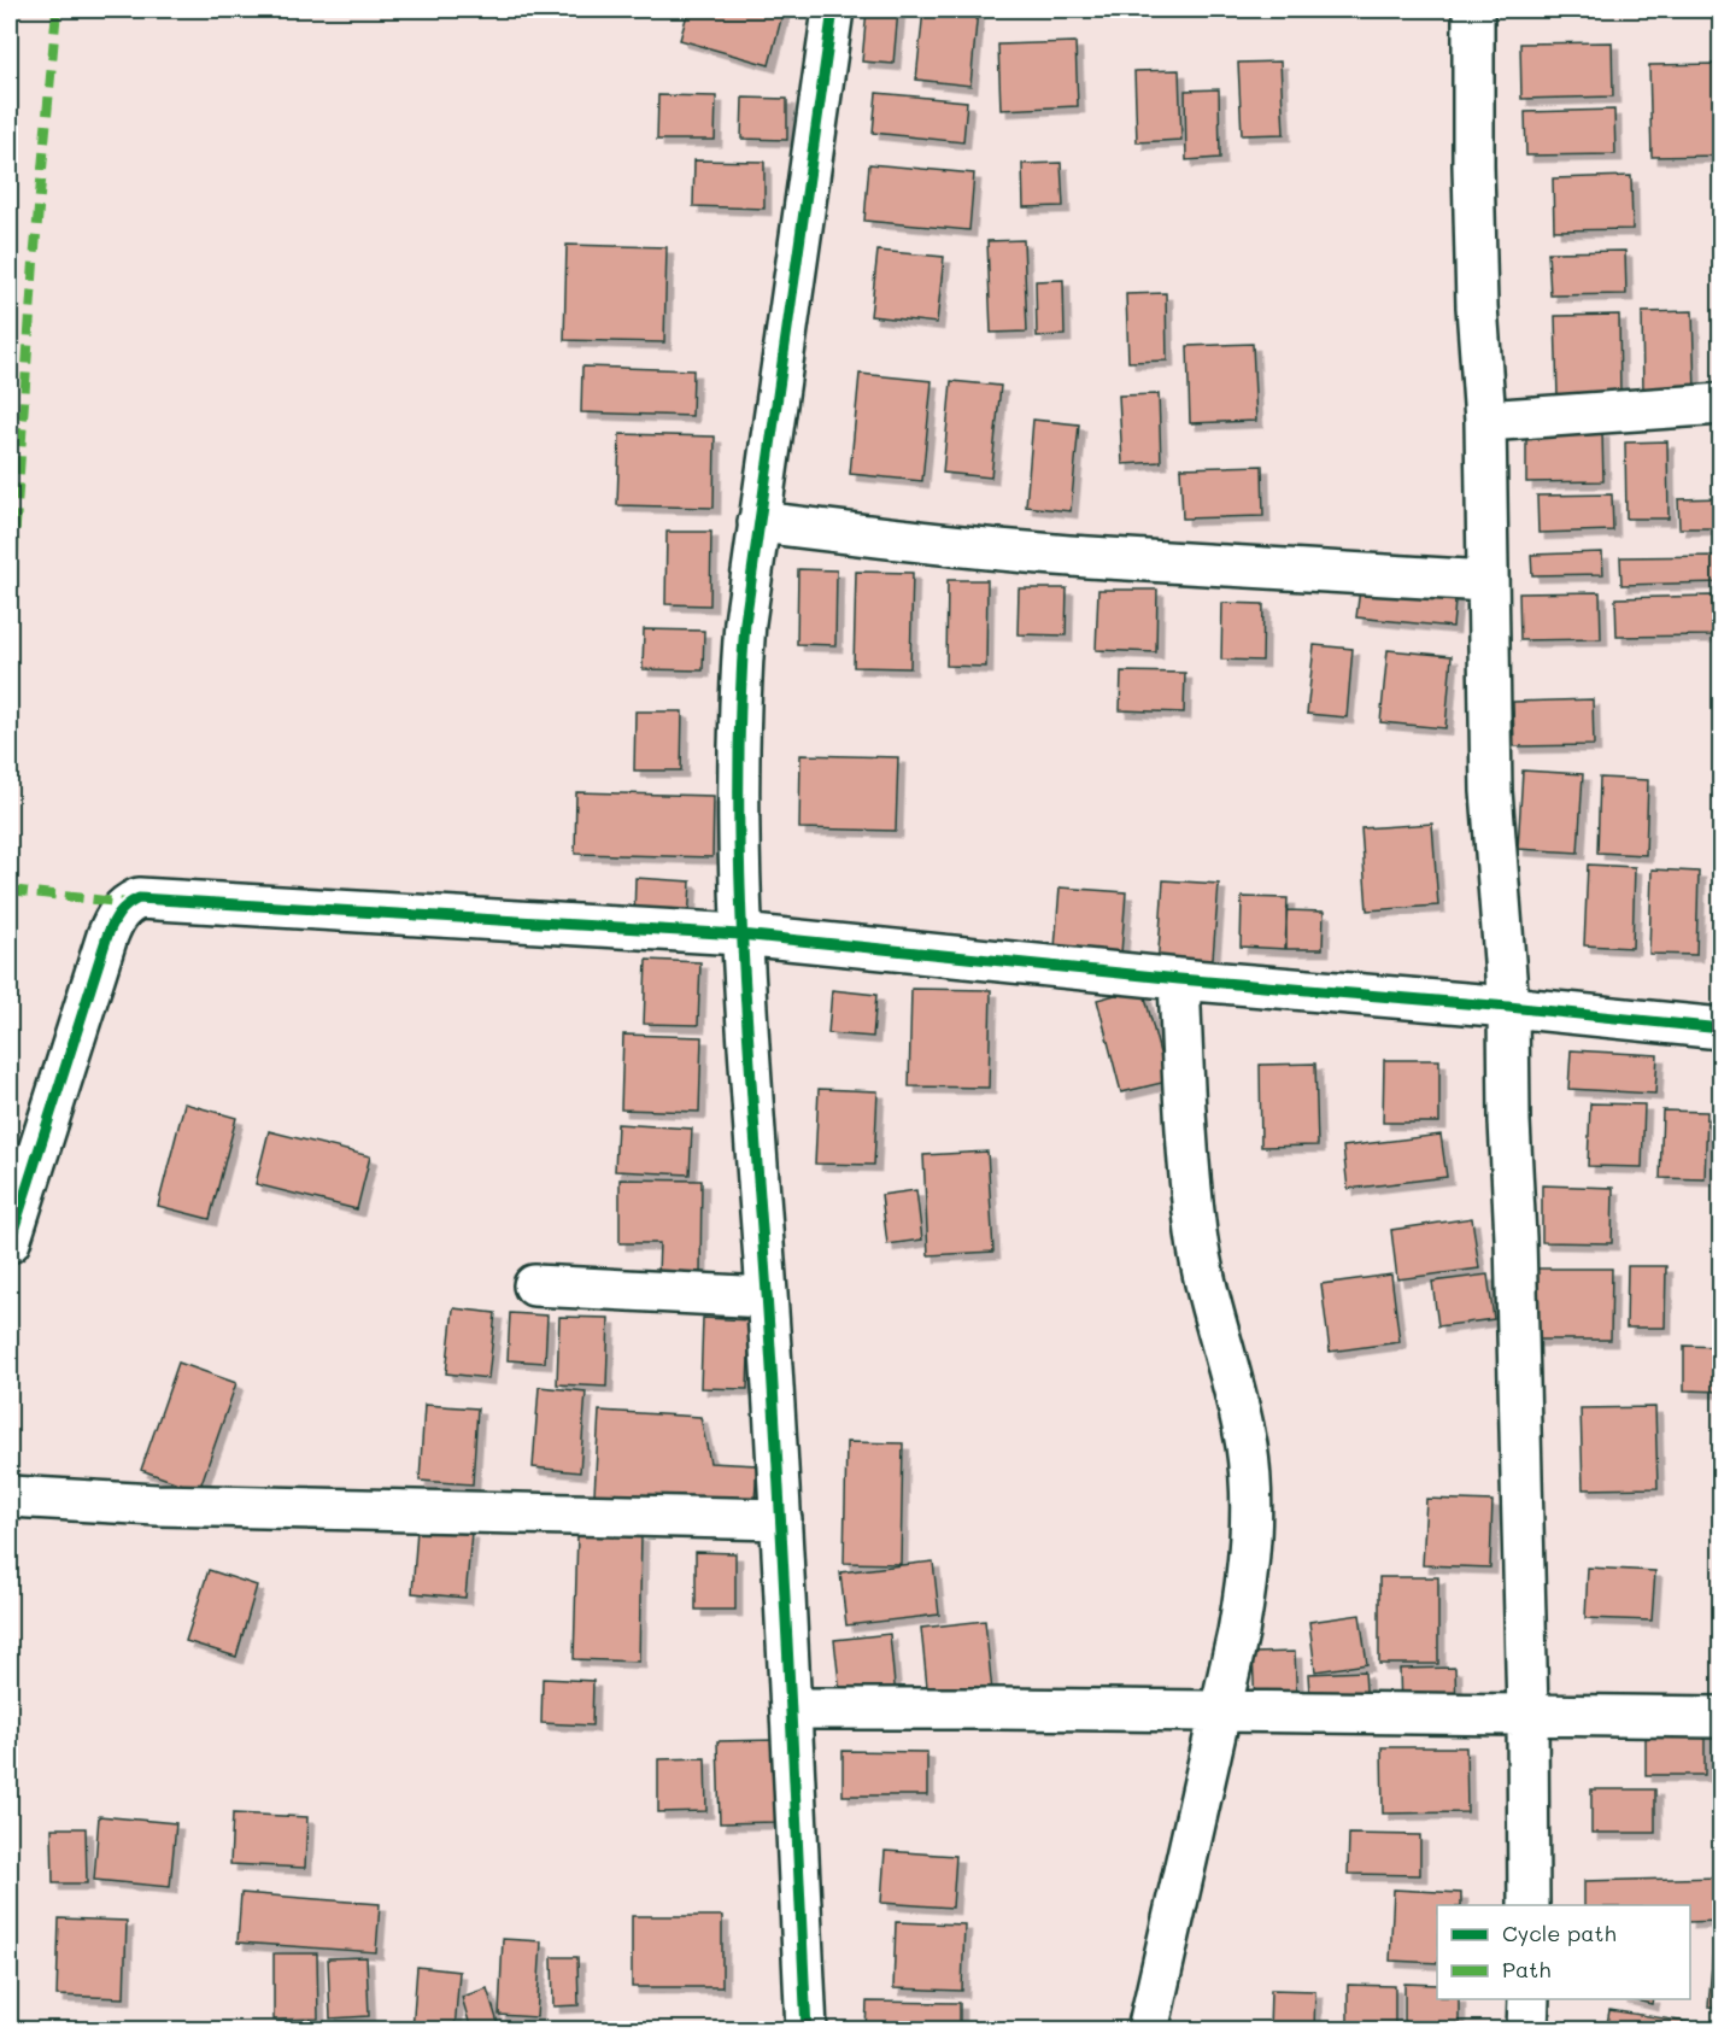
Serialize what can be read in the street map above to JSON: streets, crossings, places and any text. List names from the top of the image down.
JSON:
{
  "legend": ["Cycle path", "Path"]
}
